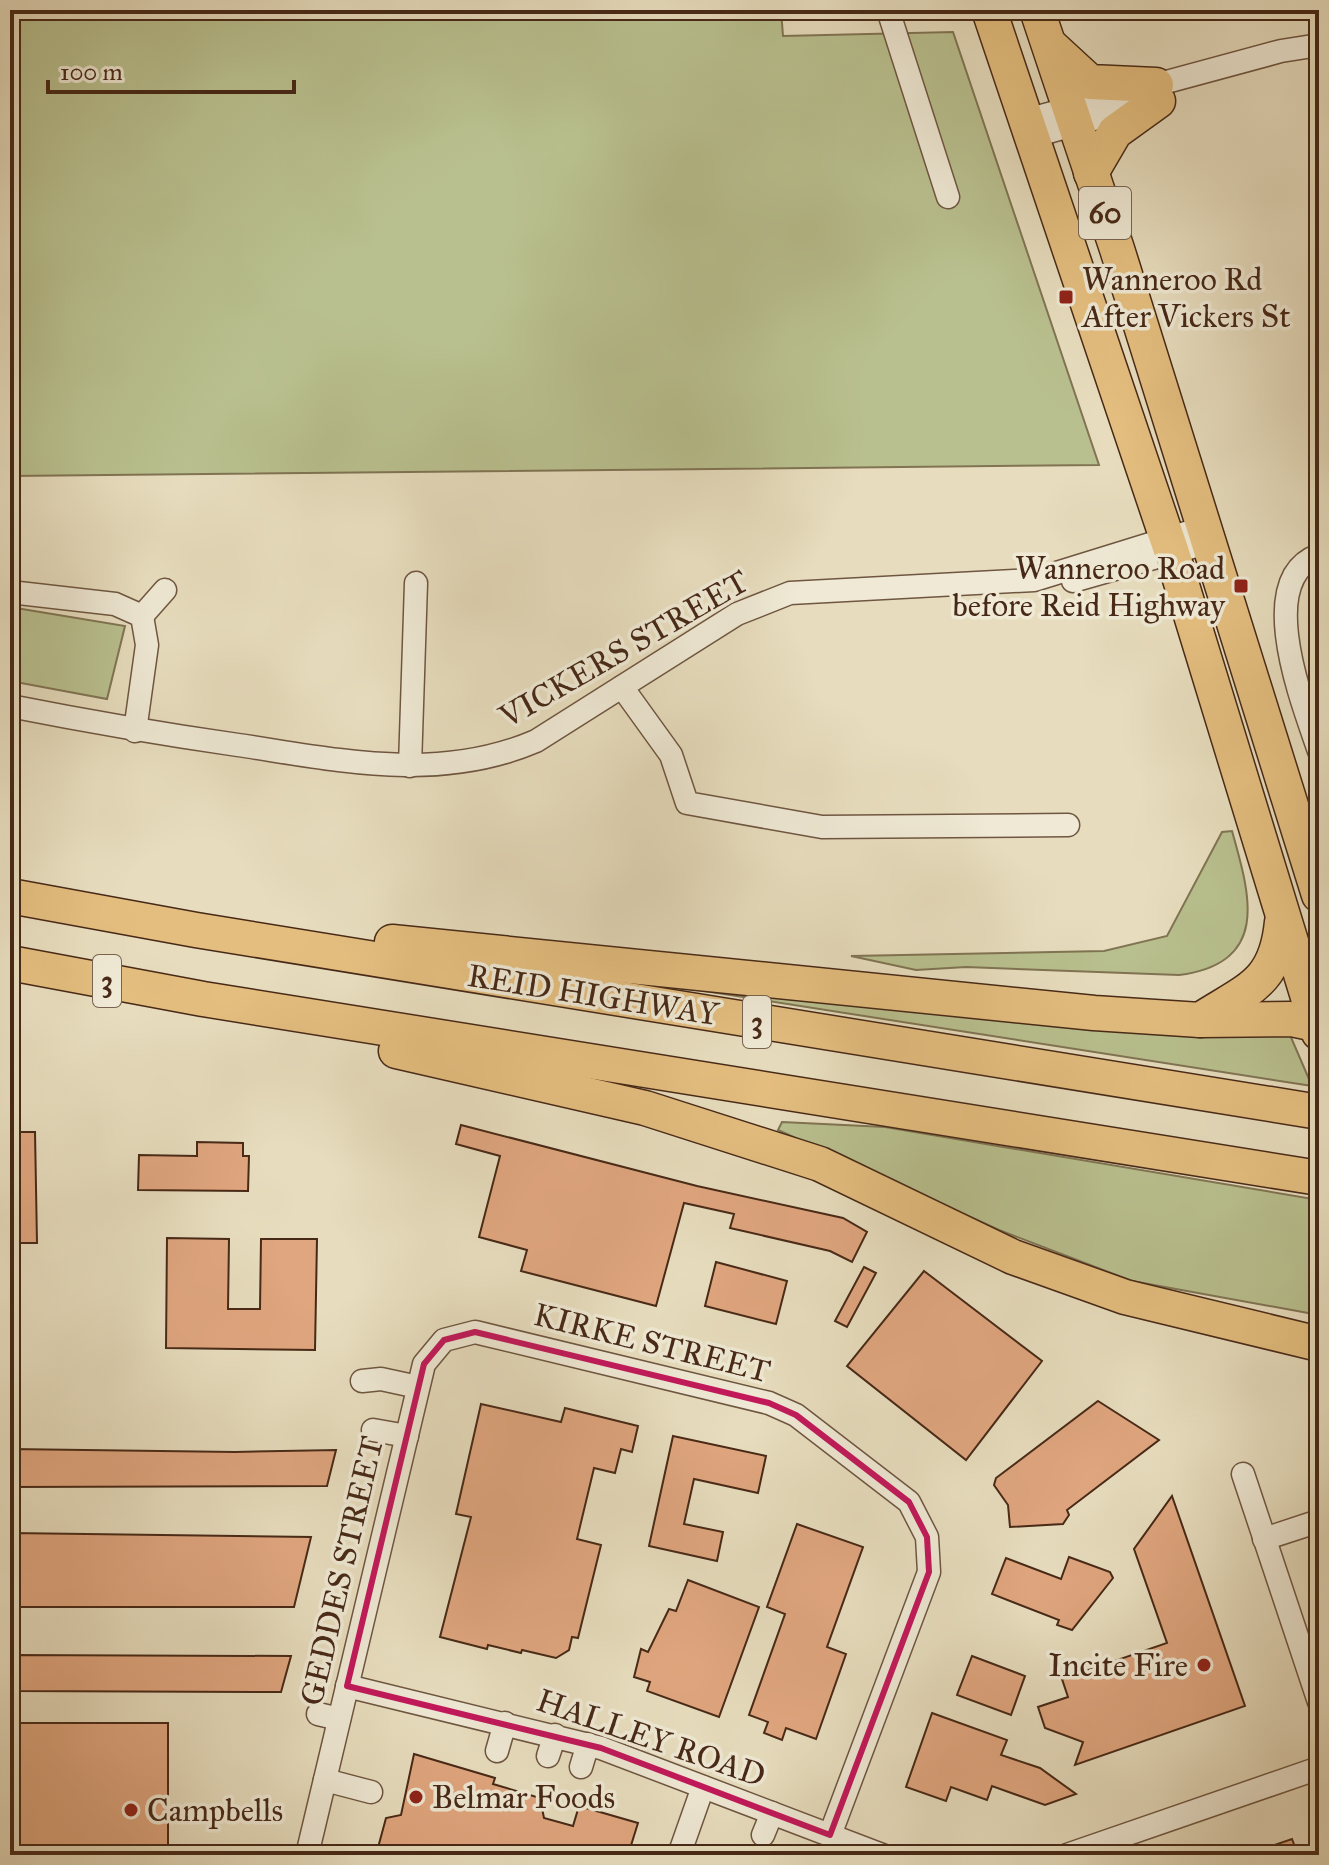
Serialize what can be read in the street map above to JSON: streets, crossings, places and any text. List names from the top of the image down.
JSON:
{
  "streets": {
    "highway": ["60", "3", "REID HIGHWAY"],
    "street": [
      "VICKERS STREET",
      "KIRKE STREET",
      "GEDDES STREET",
      "HALLEY ROAD"
    ]
  },
  "crossings": [
    ["60", "VICKERS STREET"],
    ["KIRKE STREET", "GEDDES STREET"],
    ["KIRKE STREET", "HALLEY ROAD"],
    ["GEDDES STREET", "HALLEY ROAD"]
  ],
  "places": {
    "transit": ["Wanneroo Rd After Vickers St", "Wanneroo Road before Reid Highway"],
    "other": ["Incite Fire", "Belmar Foods", "Campbells"]
  },
  "scale_bar": "100 m"
}
